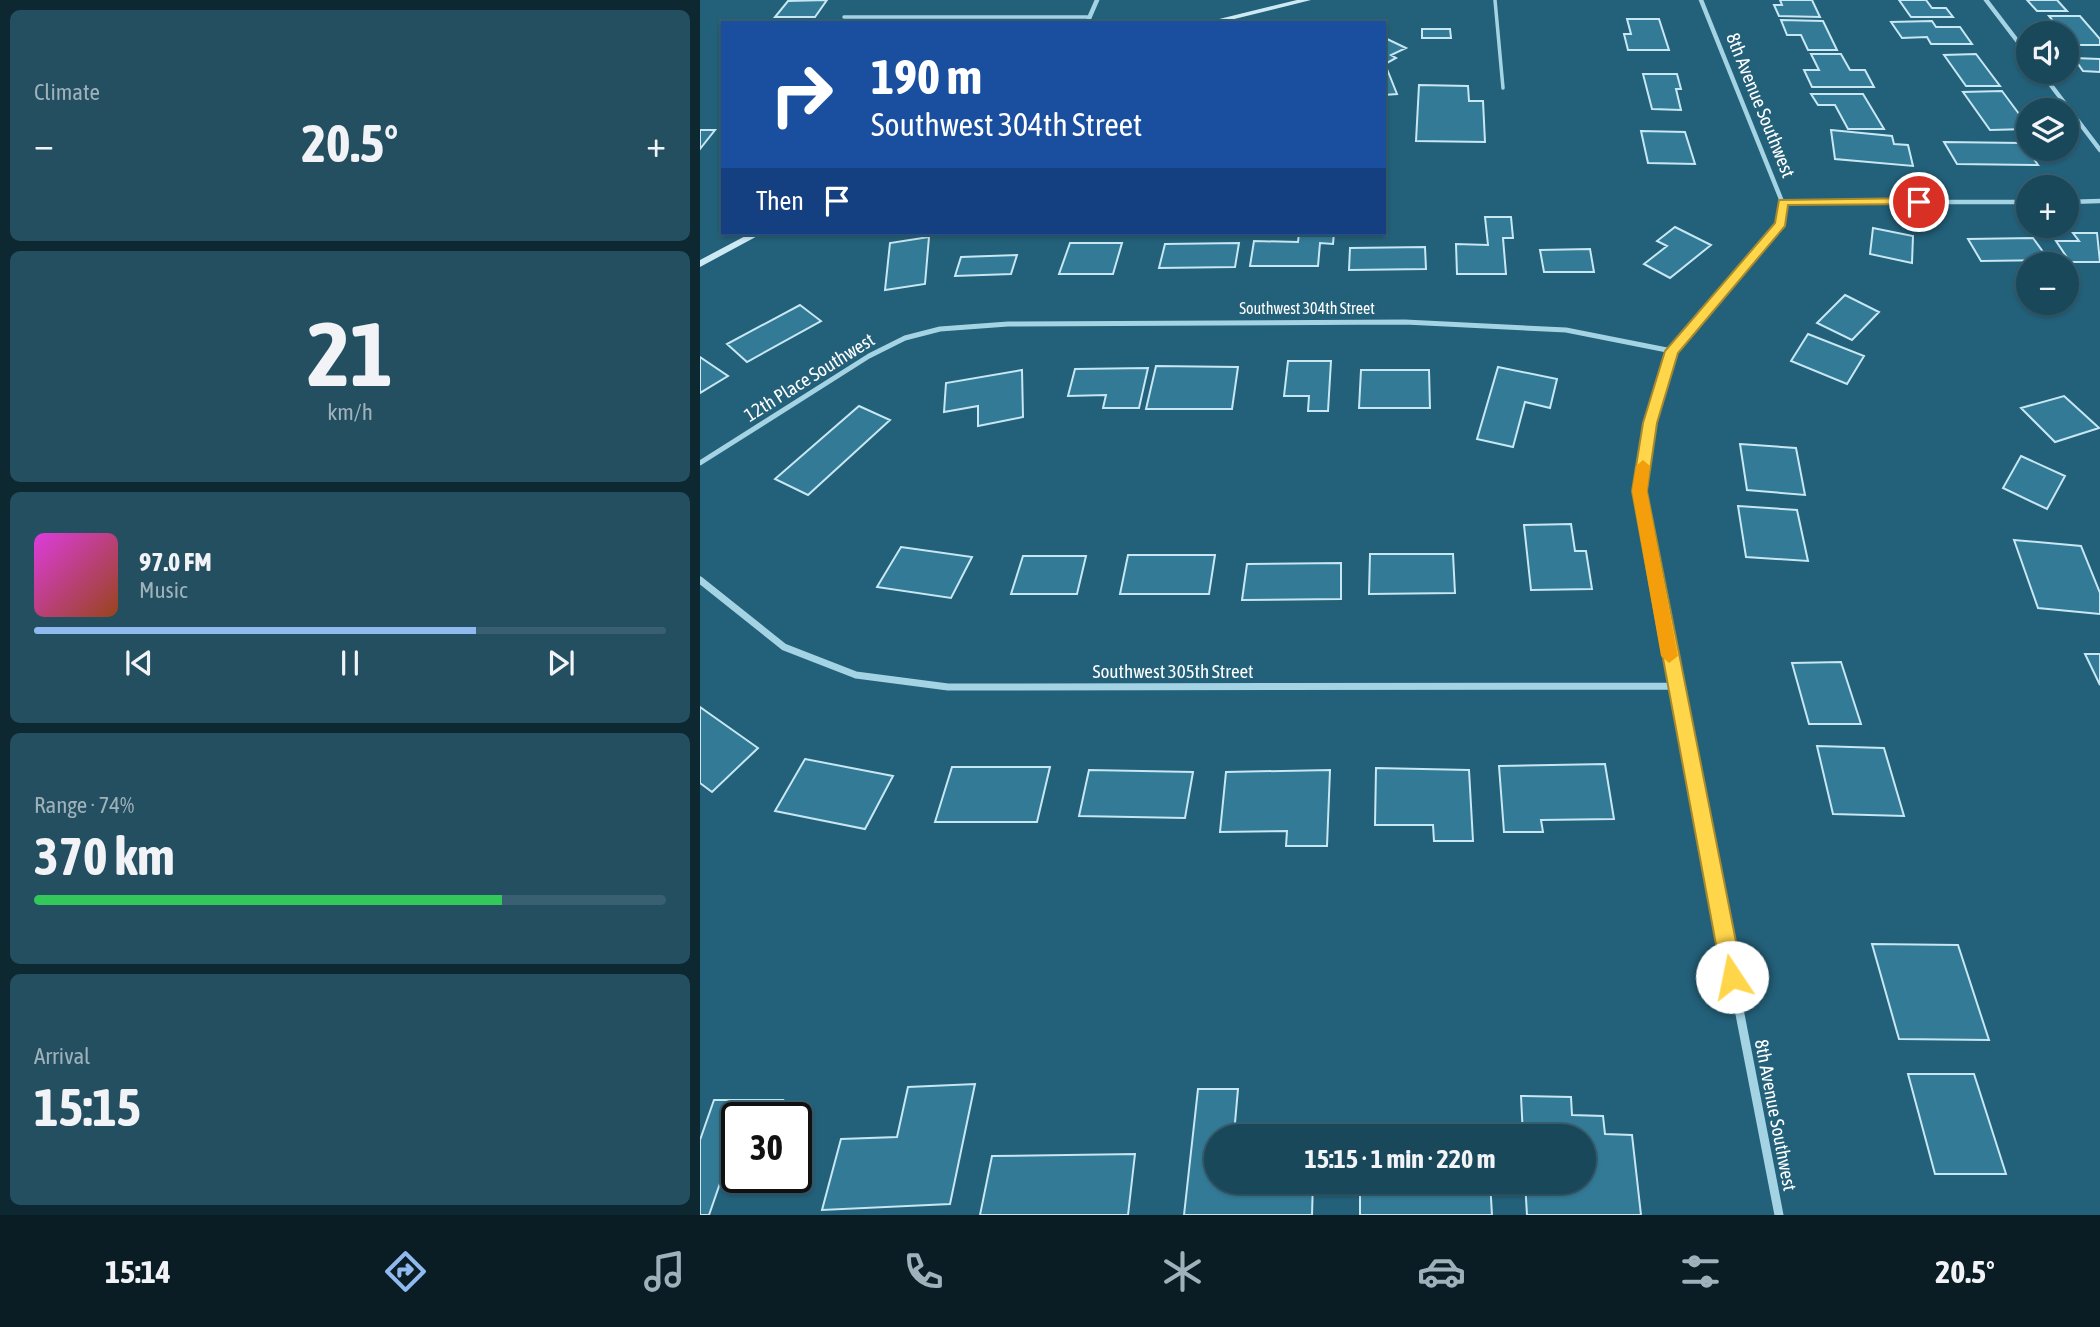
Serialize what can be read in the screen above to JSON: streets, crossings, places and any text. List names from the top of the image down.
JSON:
{
  "streets": {
    "street": [
      "8th Avenue Southwest",
      "Southwest 304th Street",
      "12th Place Southwest",
      "Southwest 305th Street"
    ]
  },
  "crossings": [
    ["8th Avenue Southwest", "Southwest 304th Street"],
    ["8th Avenue Southwest", "Southwest 305th Street"],
    ["Southwest 304th Street", "12th Place Southwest"]
  ],
  "page": {
    "tile": [
      "Climate",
      ["21", "km/h"],
      ["Range · 74%", "370 km"],
      ["Arrival", "15:15"]
    ],
    "map_buttons": ["+", "−"],
    "turn": ["190 m", "Southwest 304th Street"],
    "heat": ["−", "20.5°", "+"],
    "then": "Then",
    "song": ["97.0 FM", "Music"],
    "limit": "30",
    "trip": "15:15 · 1 min · 220 m",
    "tabs": ["15:14", "20.5°"]
  }
}
